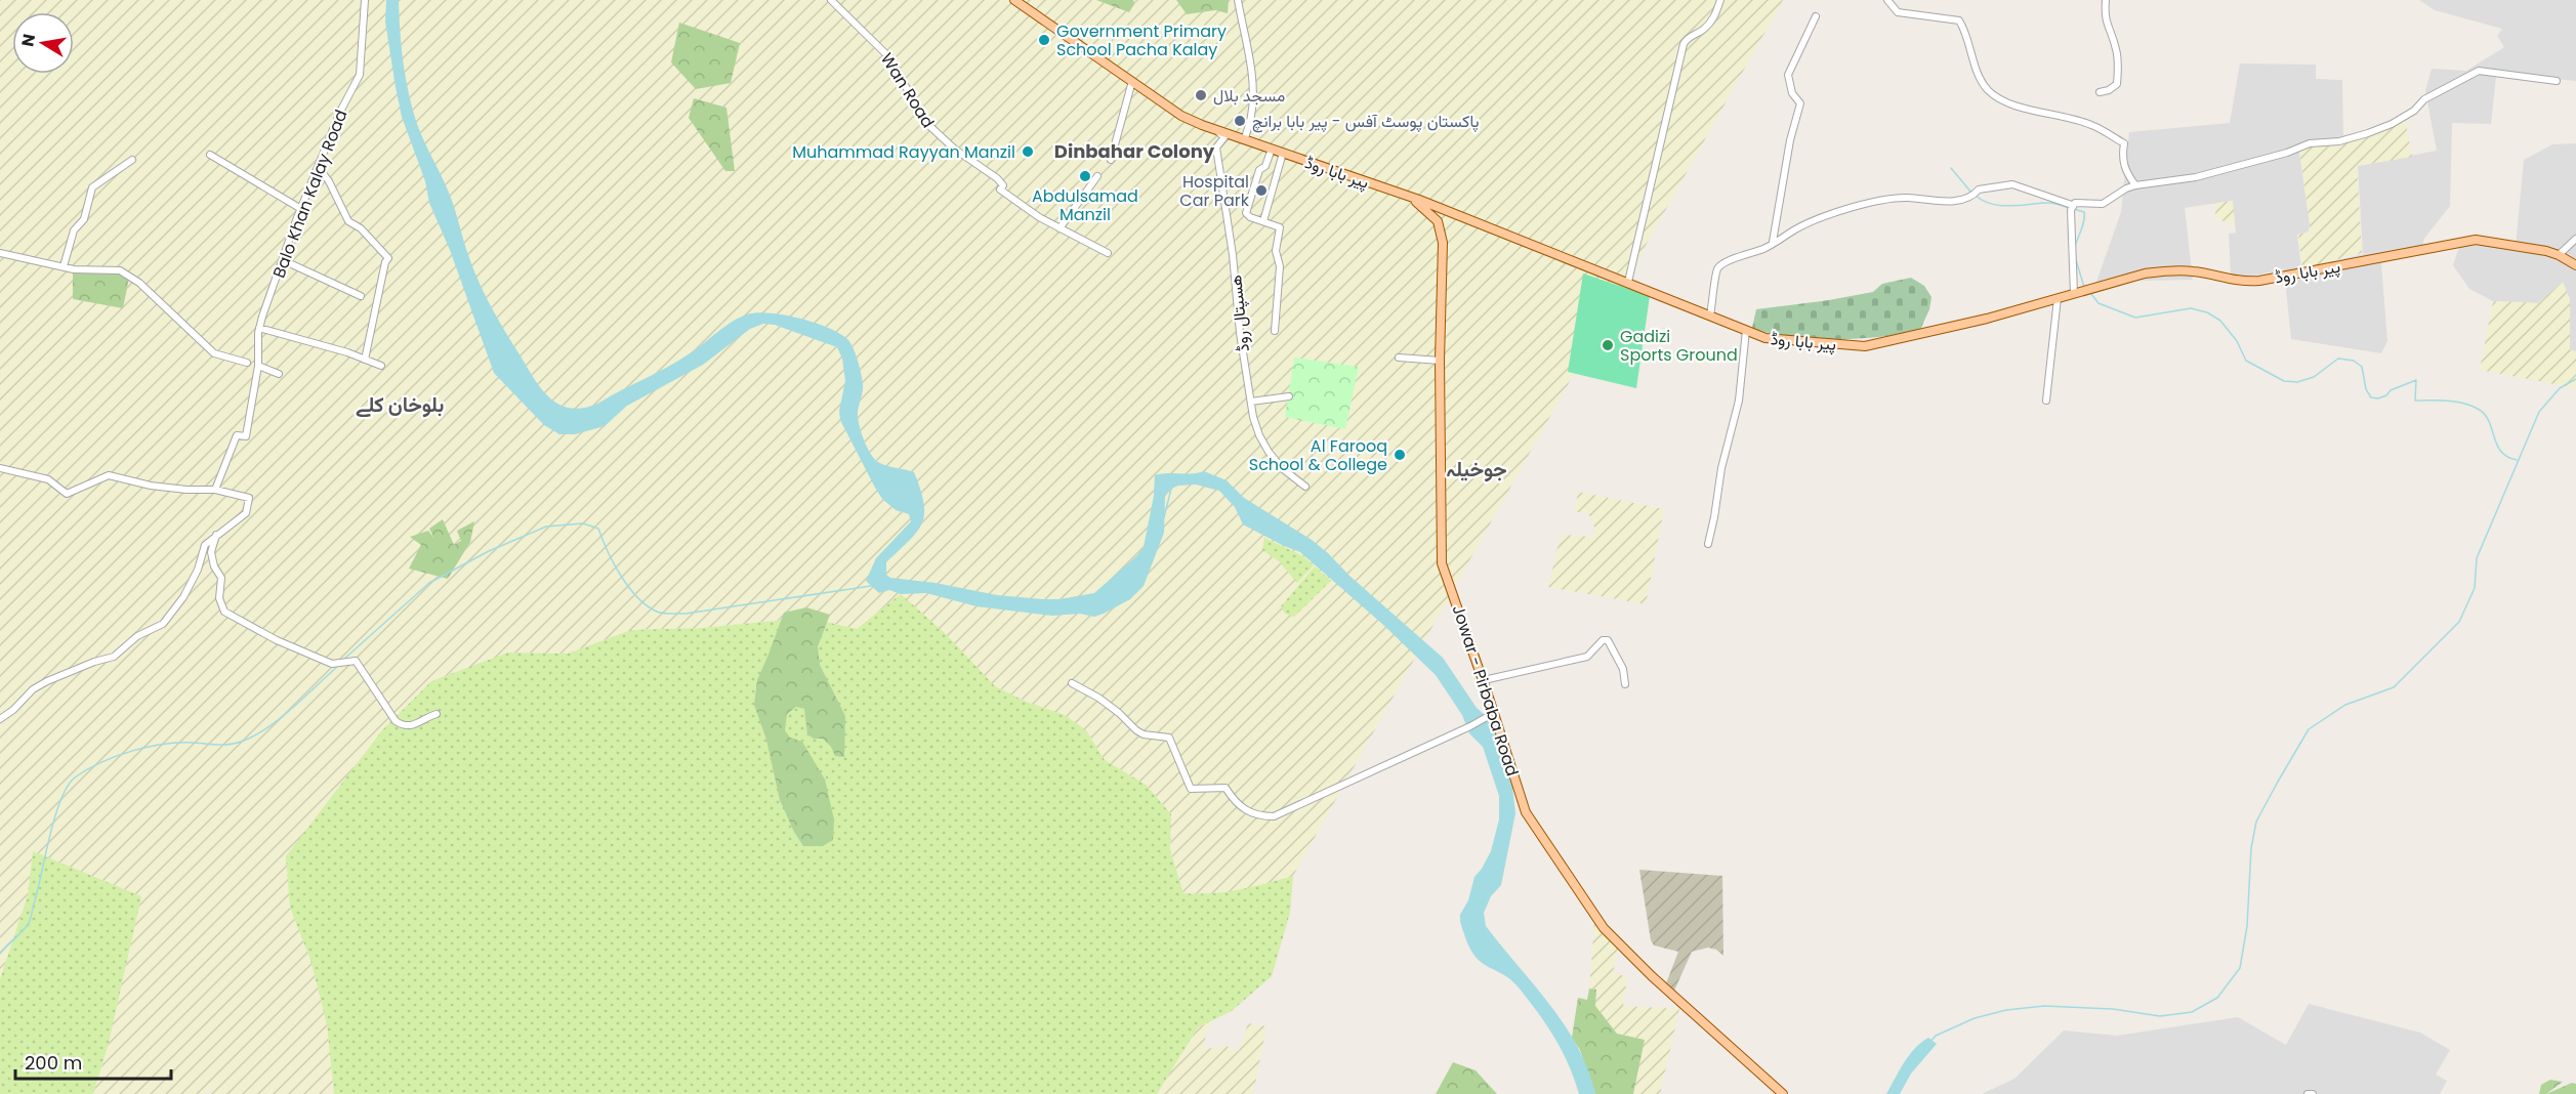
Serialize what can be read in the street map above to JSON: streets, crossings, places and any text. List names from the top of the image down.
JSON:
{
  "streets": {
    "main road": ["پیر بابا روڈ", "Jowar - Pirbaba Road"],
    "street": ["Wan Road", "Balo Khan Kalay Road", "ھسپتال روڈ"]
  },
  "crossings": [
    ["پیر بابا روڈ", "ھسپتال روڈ"]
  ],
  "districts": ["Dinbahar Colony", "بلوخان كلے", "جوخیلہ"],
  "places": [
    "Government Primary School Pacha Kalay",
    "مسجد بلال",
    "پاکستان پوسٹ آفس - پیر بابا برانچ",
    "Muhammad Rayyan Manzil",
    "Abdulsamad Manzil",
    "Hospital Car Park",
    "Gadizi Sports Ground",
    "Al Farooq School & College"
  ],
  "scale_bar": "200 m",
  "north": "left"
}
